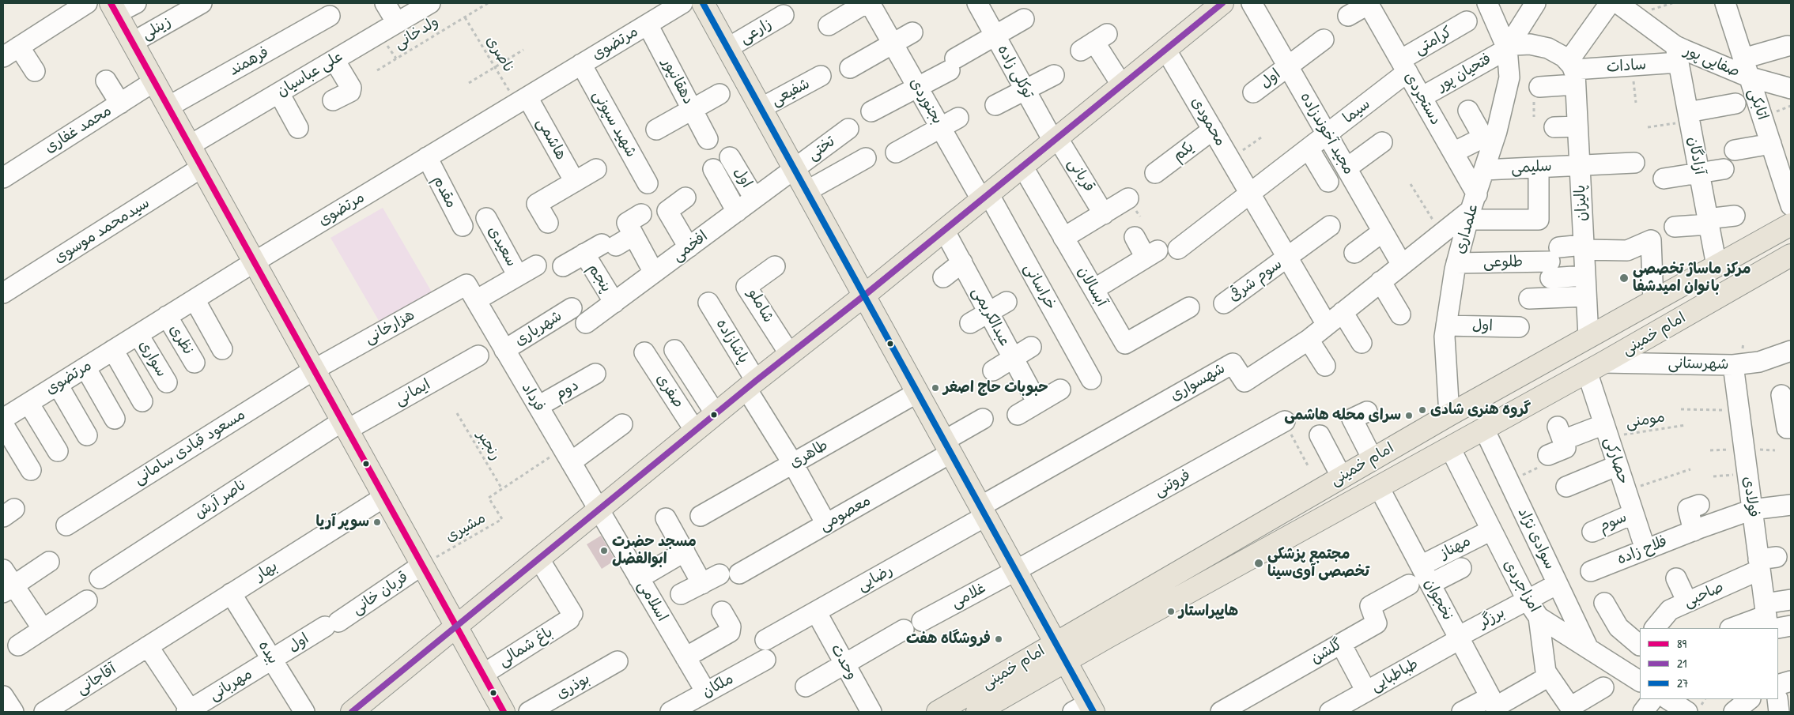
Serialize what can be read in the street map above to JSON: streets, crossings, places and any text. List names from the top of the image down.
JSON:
{
  "streets": {
    "main road": ["امام خمینی"],
    "street": [
      "زینلی",
      "زارعی",
      "کرامتی",
      "مرتضوی",
      "فرهمند",
      "صفایی پور",
      "سادات",
      "توکلی زاده",
      "فتحیان پور",
      "علی عباسیان",
      "اول",
      "دهقانپور",
      "شفیعی",
      "دستجردی",
      "بجنوردی",
      "اتابکی",
      "سیما",
      "محمودی",
      "شهید سپونی",
      "محمد غفاری",
      "مجید آخوندزاده",
      "هاشمی",
      "تختی",
      "یکم",
      "آزادگان",
      "سلیمی",
      "قربانی",
      "مقدم",
      "پالیزان",
      "علمداری",
      "سیدمحمد موسوی",
      "سعیدی",
      "افخمی",
      "طلوعی",
      "پنجم",
      "سوم شرقی",
      "خراسانی",
      "آبسالان",
      "شاملو",
      "عبدالکریمی",
      "هزارخانی",
      "شهریاری",
      "نظری",
      "پاشازاده",
      "سواری",
      "شهرستانی",
      "شهسواری",
      "دوم",
      "صفری",
      "ایمانی",
      "فرداد",
      "مسعود قبادی سامانی",
      "طاهری",
      "حصارکی",
      "فروتنی",
      "فولادی",
      "ناصر آرش",
      "معصومی",
      "سوم",
      "سوادی نژاد",
      "مهناز",
      "فلاح زاده",
      "بهار",
      "رضایی",
      "امزاجردی",
      "قربان خانی",
      "صاحبی",
      "غلامی",
      "نخجوان",
      "اسلامی",
      "برزگر",
      "باغ شمالی",
      "گلشن",
      "بیده",
      "وحدت",
      "طباطبایی",
      "آقاجانی",
      "مهربانی",
      "ملکان",
      "بوذری"
    ],
    "path": [
      "ولدخانی",
      "ناصری",
      "مومنی",
      "رنجبر",
      "مشیری"
    ]
  },
  "crossings": [
    ["ولدخانی", "ناصری"],
    ["کرامتی", "دستجردی"],
    ["کرامتی", "سیما"],
    ["مرتضوی", "ناصری"],
    ["مرتضوی", "دهقانپور"],
    ["مرتضوی", "شهید سپونی"],
    ["مرتضوی", "هاشمی"],
    ["مرتضوی", "مقدم"],
    ["مرتضوی", "نظری"],
    ["مرتضوی", "سواری"],
    ["ناصری", "هاشمی"],
    ["صفایی پور", "سادات"],
    ["صفایی پور", "اتابکی"],
    ["صفایی پور", "آزادگان"],
    ["سادات", "آزادگان"],
    ["سادات", "پالیزان"],
    ["سادات", "علمداری"],
    ["توکلی زاده", "قربانی"],
    ["فتحیان پور", "دستجردی"],
    ["فتحیان پور", "علمداری"],
    ["اول", "مجید آخوندزاده"],
    ["اول", "علمداری"],
    ["اول", "افخمی"],
    ["اول", "قربان خانی"],
    ["اول", "بیده"],
    ["اول", "مهربانی"],
    ["دستجردی", "سیما"],
    ["دستجردی", "علمداری"],
    ["دستجردی", "شهسواری"],
    ["بجنوردی", "خراسانی"],
    ["سیما", "محمودی"],
    ["سیما", "مجید آخوندزاده"],
    ["محمودی", "یکم"],
    ["محمودی", "سوم شرقی"],
    ["محمودی", "شهسواری"],
    ["مجید آخوندزاده", "شهسواری"],
    ["تختی", "افخمی"],
    ["آزادگان", "امام خمینی"],
    ["سلیمی", "پالیزان"],
    ["سلیمی", "علمداری"],
    ["پالیزان", "امام خمینی"],
    ["علمداری", "طلوعی"],
    ["علمداری", "امام خمینی"],
    ["علمداری", "شهسواری"],
    ["سعیدی", "هزارخانی"],
    ["سعیدی", "فرداد"],
    ["افخمی", "پنجم"],
    ["هزارخانی", "فرداد"],
    ["هزارخانی", "مسعود قبادی سامانی"],
    ["شهریاری", "فرداد"],
    ["امام خمینی", "شهرستانی"],
    ["امام خمینی", "حصارکی"],
    ["امام خمینی", "سوادی نژاد"],
    ["امام خمینی", "امزاجردی"],
    ["امام خمینی", "نخجوان"],
    ["پاشازاده", "طاهری"],
    ["پاشازاده", "معصومی"],
    ["شهرستانی", "حصارکی"],
    ["شهرستانی", "فولادی"],
    ["شهسواری", "رضایی"],
    ["دوم", "فرداد"],
    ["ایمانی", "ناصر آرش"],
    ["فرداد", "مشیری"],
    ["فرداد", "اسلامی"],
    ["مومنی", "حصارکی"],
    ["رنجبر", "مشیری"],
    ["حصارکی", "سوم"],
    ["حصارکی", "فلاح زاده"],
    ["فروتنی", "غلامی"],
    ["فولادی", "فلاح زاده"],
    ["فولادی", "صاحبی"],
    ["مشیری", "قربان خانی"],
    ["سوادی نژاد", "امزاجردی"],
    ["مهناز", "امزاجردی"],
    ["مهناز", "نخجوان"],
    ["بهار", "بیده"],
    ["بهار", "آقاجانی"],
    ["رضایی", "وحدت"],
    ["رضایی", "ملکان"],
    ["امزاجردی", "برزگر"],
    ["نخجوان", "برزگر"],
    ["نخجوان", "طباطبایی"],
    ["اسلامی", "ملکان"],
    ["برزگر", "طباطبایی"],
    ["بیده", "مهربانی"]
  ],
  "places": [
    "مرکز ماساژ تخصصی بانوان امیدشفا",
    "حبوبات حاج اصغر",
    "گروه هنری شادی",
    "سرای محله هاشمی",
    "سوپر آریا",
    "مسجد حضرت ابوالفضل",
    "مجتمع پزشکی تخصصی آوی‌سینا",
    "هایپراستار",
    "فروشگاه هفت"
  ],
  "lines": ["transit line 89", "transit line 21", "transit line 27"],
  "legend": ["89", "21", "27"]
}
